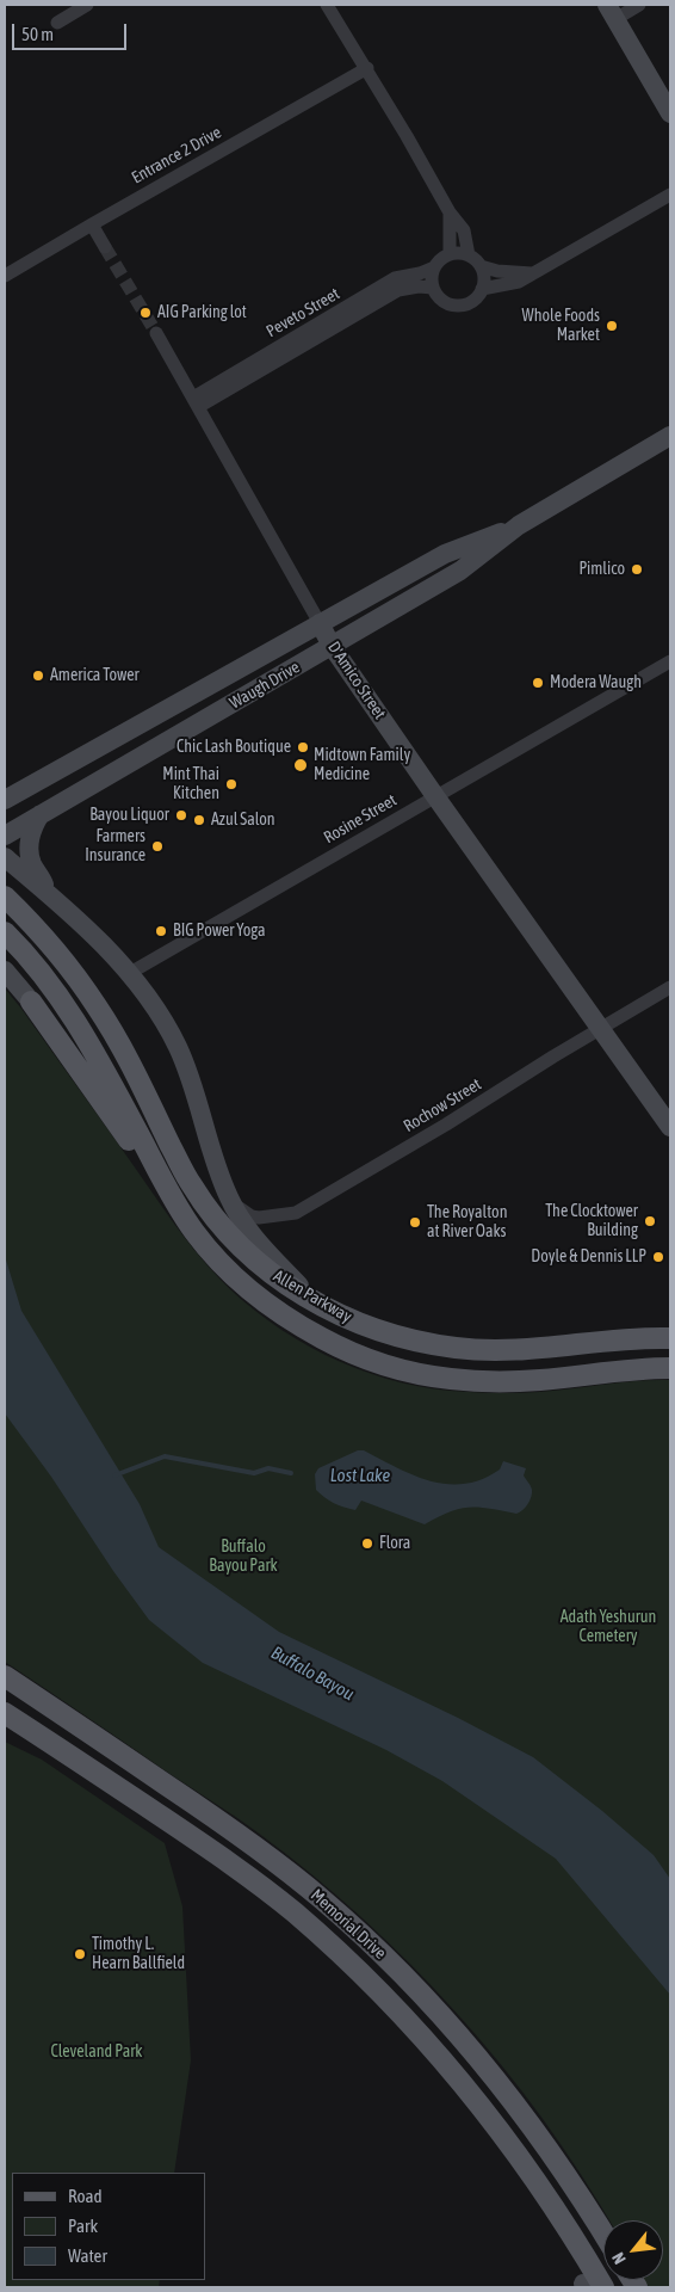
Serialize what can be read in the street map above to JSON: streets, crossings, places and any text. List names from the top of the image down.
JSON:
{
  "streets": {
    "main road": [
      "D'Amico Street",
      "Waugh Drive",
      "Allen Parkway",
      "Memorial Drive"
    ],
    "street": [
      "Entrance 2 Drive",
      "Peveto Street",
      "Rosine Street",
      "Rochow Street"
    ]
  },
  "crossings": [
    ["Peveto Street", "D'Amico Street"],
    ["D'Amico Street", "Waugh Drive"],
    ["D'Amico Street", "Rosine Street"],
    ["D'Amico Street", "Rochow Street"]
  ],
  "water": ["Lost Lake", "Buffalo Bayou"],
  "parks": ["Buffalo Bayou Park", "Adath Yeshurun Cemetery", "Cleveland Park"],
  "places": [
    "AIG Parking lot",
    "Whole Foods Market",
    "Pimlico",
    "America Tower",
    "Modera Waugh",
    "Chic Lash Boutique",
    "Midtown Family Medicine",
    "Mint Thai Kitchen",
    "Bayou Liquor",
    "Azul Salon",
    "Farmers Insurance",
    "BIG Power Yoga",
    "The Clocktower Building",
    "The Royalton at River Oaks",
    "Doyle & Dennis LLP",
    "Flora",
    "Timothy L. Hearn Ballfield"
  ],
  "legend": ["Road", "Park", "Water"],
  "scale_bar": "50 m",
  "north": "bottom left"
}
